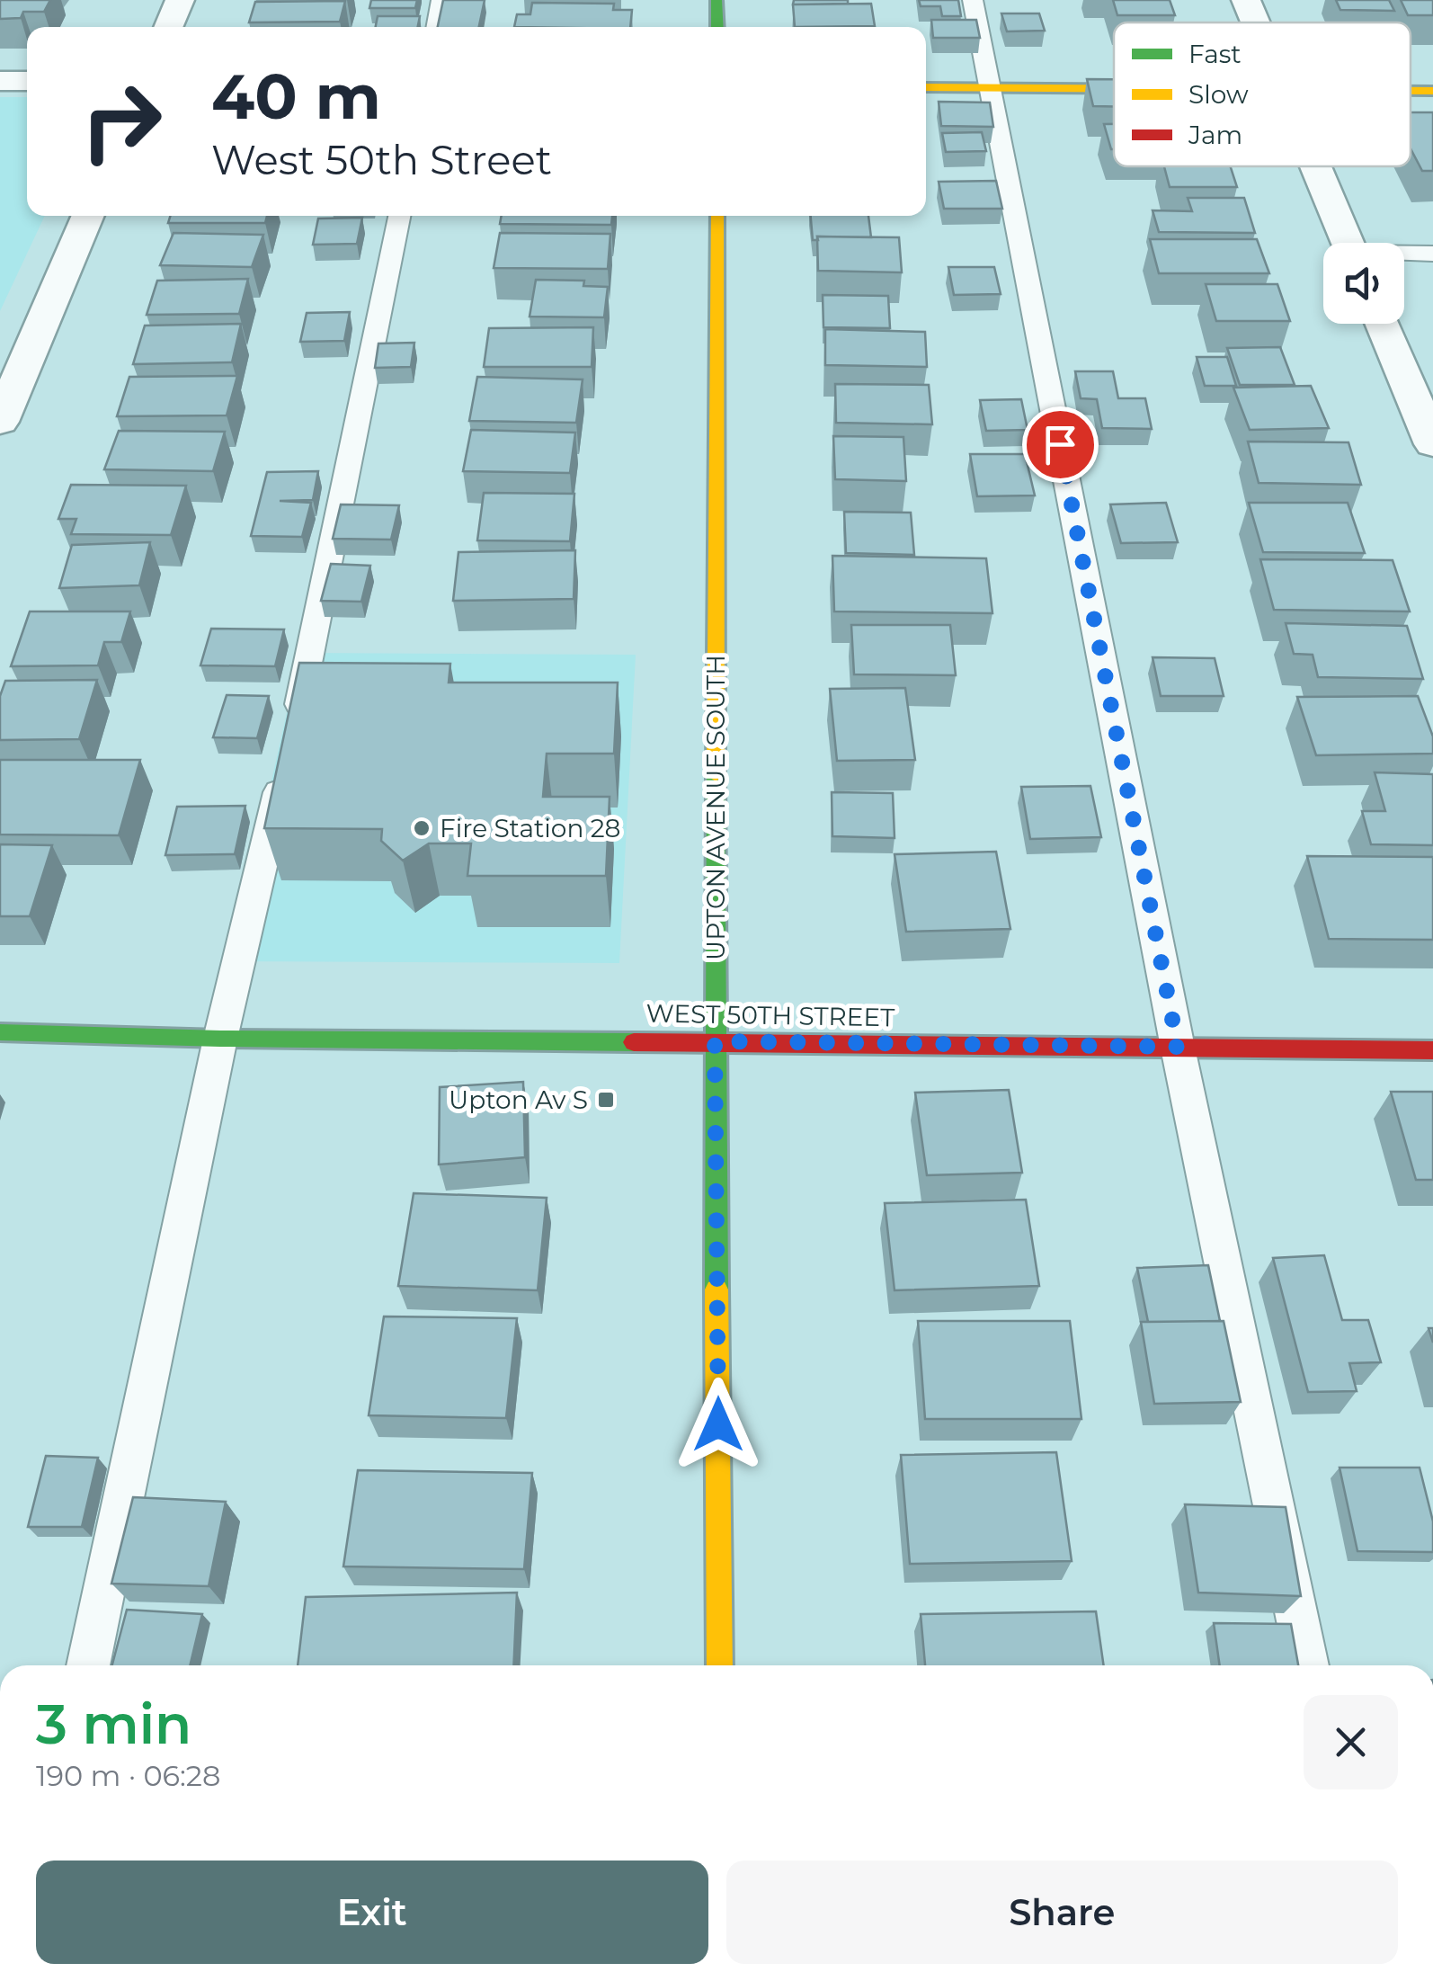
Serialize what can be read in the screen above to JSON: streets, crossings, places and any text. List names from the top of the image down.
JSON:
{
  "streets": {
    "street": ["UPTON AVENUE SOUTH", "WEST 50TH STREET"]
  },
  "crossings": [
    ["UPTON AVENUE SOUTH", "WEST 50TH STREET"]
  ],
  "places": {
    "other": ["Fire Station 28"],
    "transit": ["Upton Av S"]
  },
  "legend": ["Fast", "Slow", "Jam"],
  "page": {
    "turn": ["40 m", "West 50th Street"],
    "heading": ["3 min", "190 m · 06:28"],
    "buttons": ["Exit", "Share"]
  }
}
